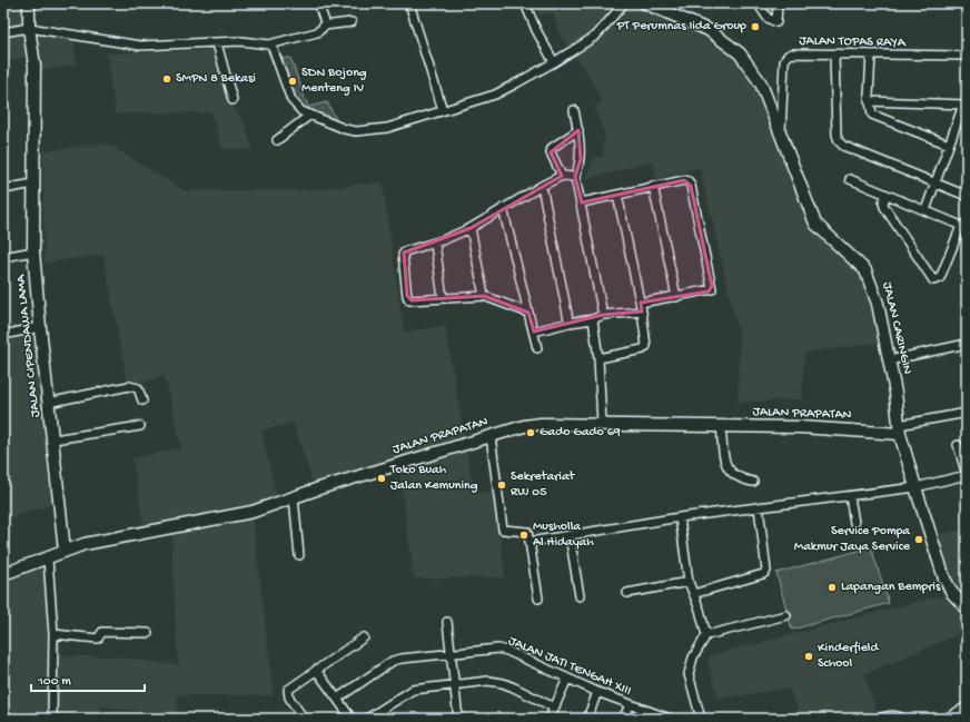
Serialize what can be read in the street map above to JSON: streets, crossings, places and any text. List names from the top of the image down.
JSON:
{
  "streets": {
    "main road": ["JALAN CARINGIN", "JALAN CIPENDAWA LAMA", "JALAN PRAPATAN"],
    "street": ["JALAN TOPAS RAYA", "JALAN JATI TENGAH XIII"]
  },
  "crossings": [
    ["JALAN TOPAS RAYA", "JALAN CARINGIN"],
    ["JALAN CARINGIN", "JALAN PRAPATAN"],
    ["JALAN CIPENDAWA LAMA", "JALAN PRAPATAN"]
  ],
  "places": [
    "PT Perumnas Iida Group",
    "SMPN 8 Bekasi",
    "SDN Bojong Menteng IV",
    "Gado Gado 69",
    "Toko Buah Jalan Kemuning",
    "Sekretariat RW 05",
    "Musholla Al Hidayah",
    "Service Pompa Makmur Jaya Service",
    "Lapangan Bempris",
    "Kinderfield School"
  ],
  "scale_bar": "100 m"
}
